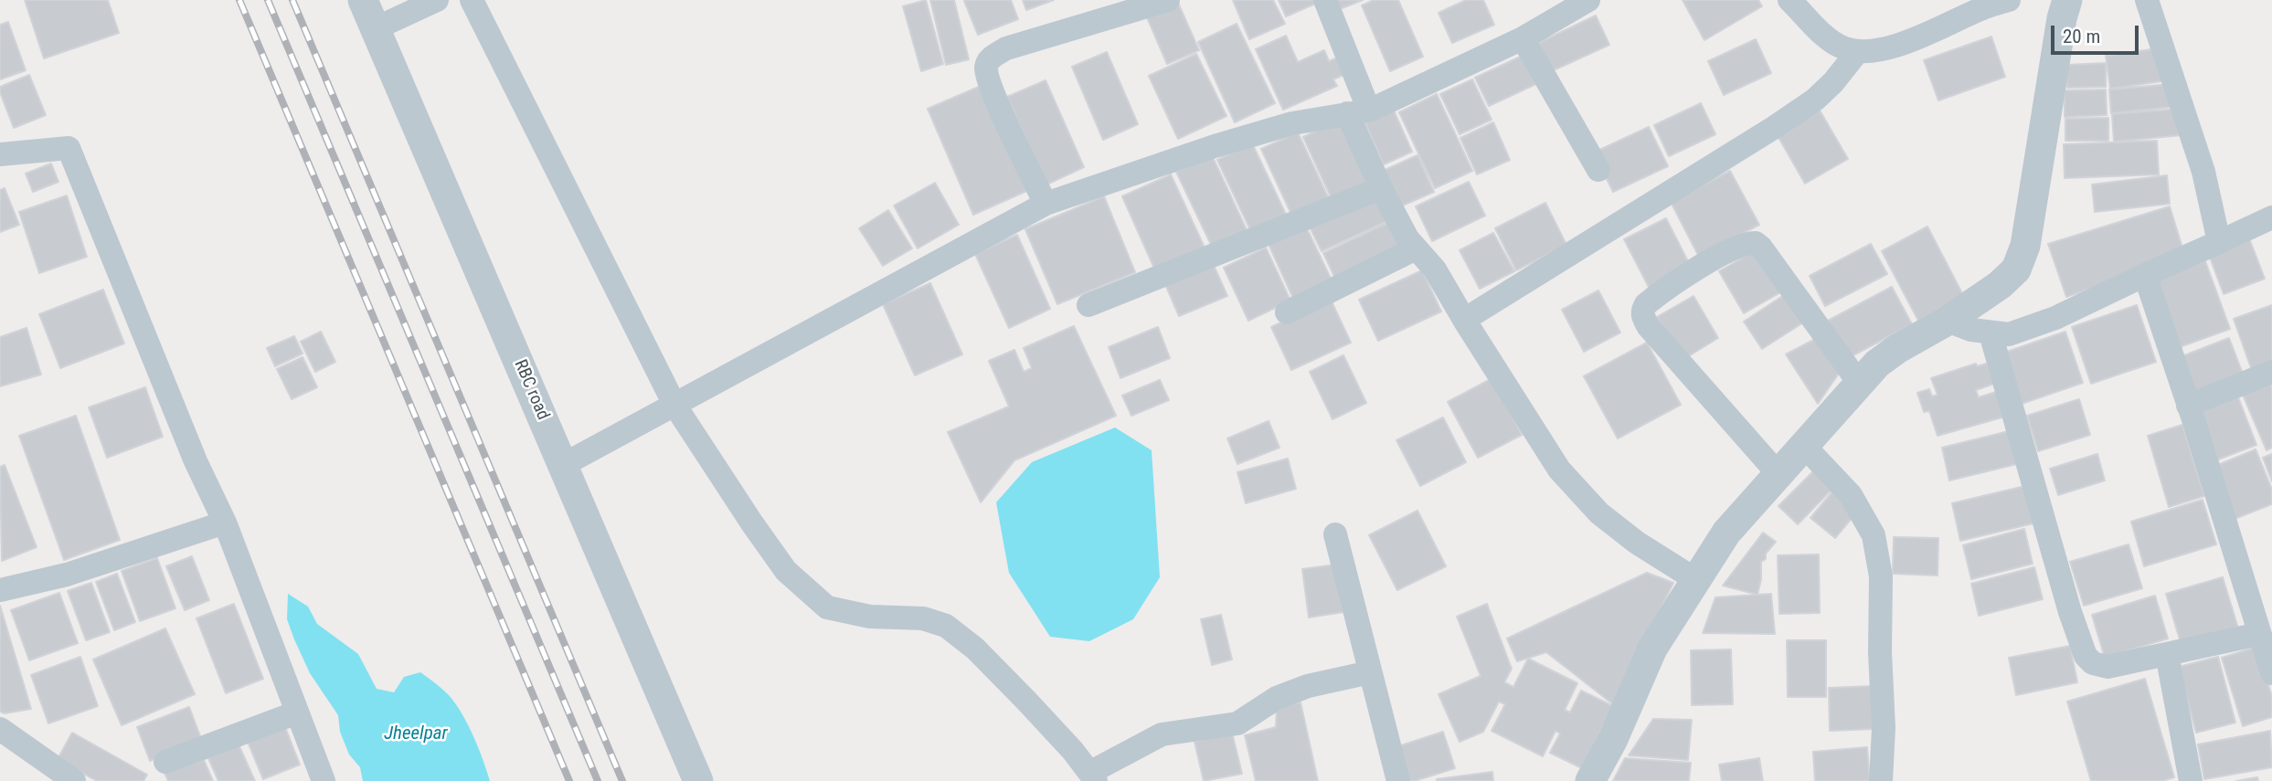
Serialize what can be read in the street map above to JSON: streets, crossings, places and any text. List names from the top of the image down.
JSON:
{
  "streets": {
    "street": ["RBC road"]
  },
  "water": ["Jheelpar"],
  "scale_bar": "20 m"
}
